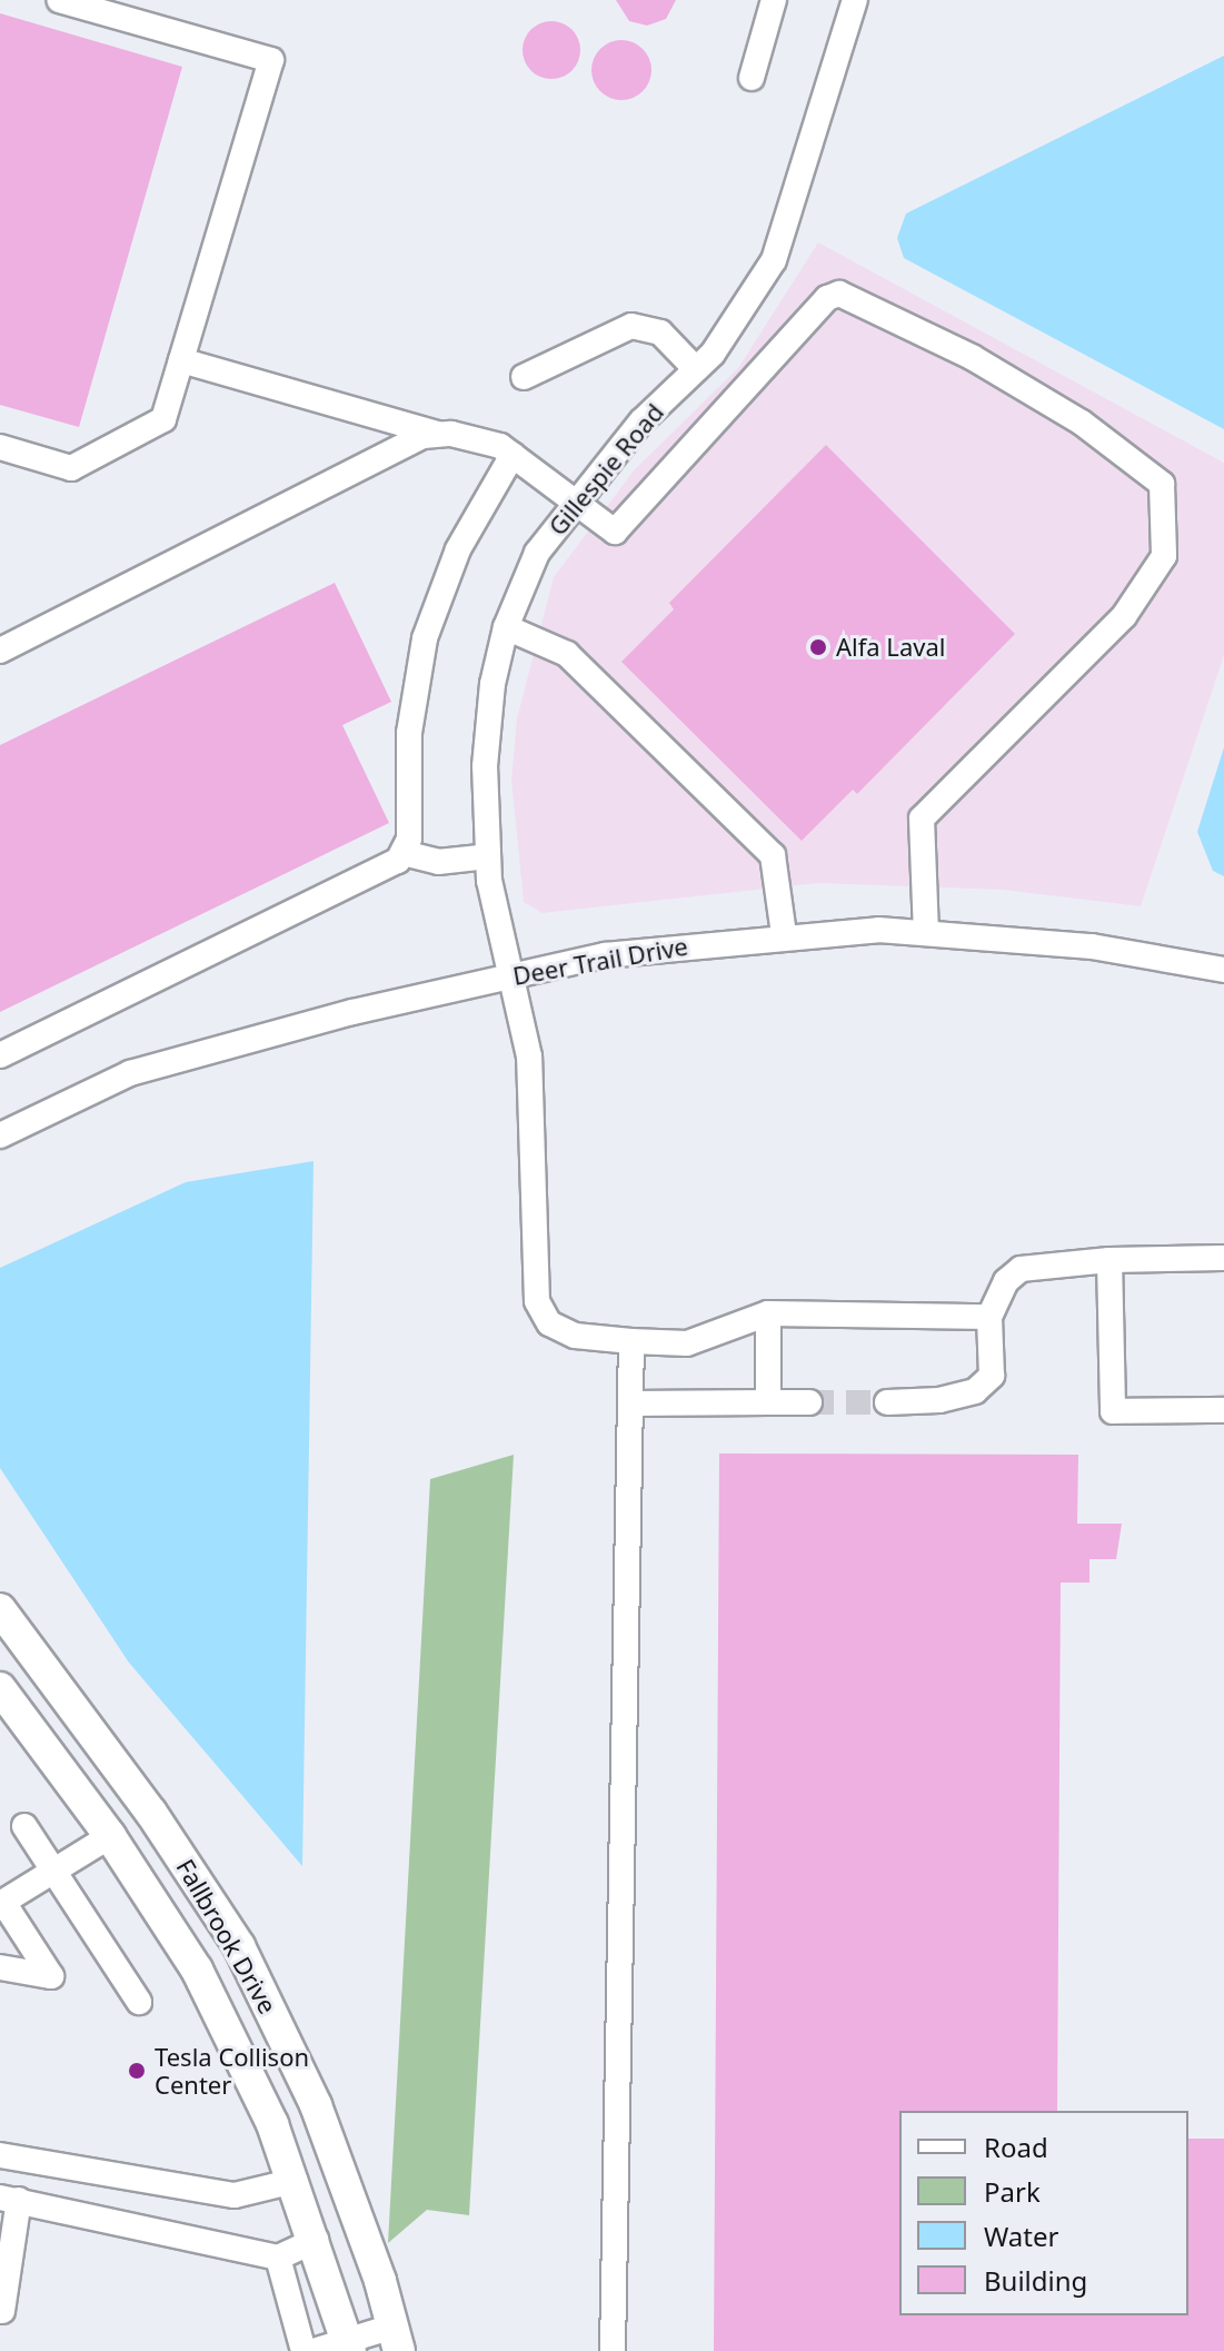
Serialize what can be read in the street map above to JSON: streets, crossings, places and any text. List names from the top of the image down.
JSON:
{
  "streets": {
    "main road": ["Fallbrook Drive"],
    "street": ["Gillespie Road", "Deer Trail Drive"]
  },
  "crossings": [
    ["Gillespie Road", "Deer Trail Drive"]
  ],
  "places": ["Alfa Laval", "Tesla Collison Center"],
  "legend": [
    "Road",
    "Park",
    "Water",
    "Building"
  ]
}
